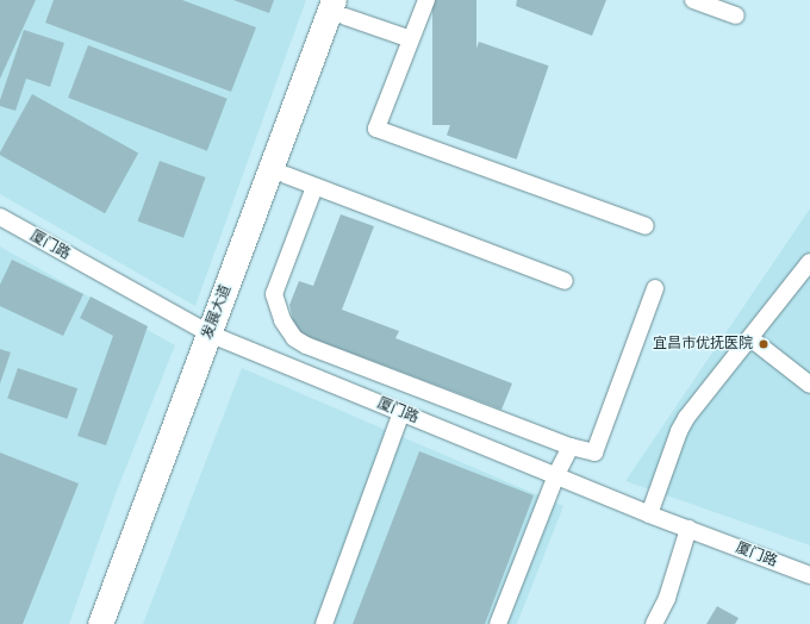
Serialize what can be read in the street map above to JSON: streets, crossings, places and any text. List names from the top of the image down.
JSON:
{
  "streets": {
    "highway": ["发展大道"],
    "street": ["厦门路"]
  },
  "crossings": [
    ["厦门路", "发展大道"]
  ],
  "places": ["宜昌市优抚医院"]
}
